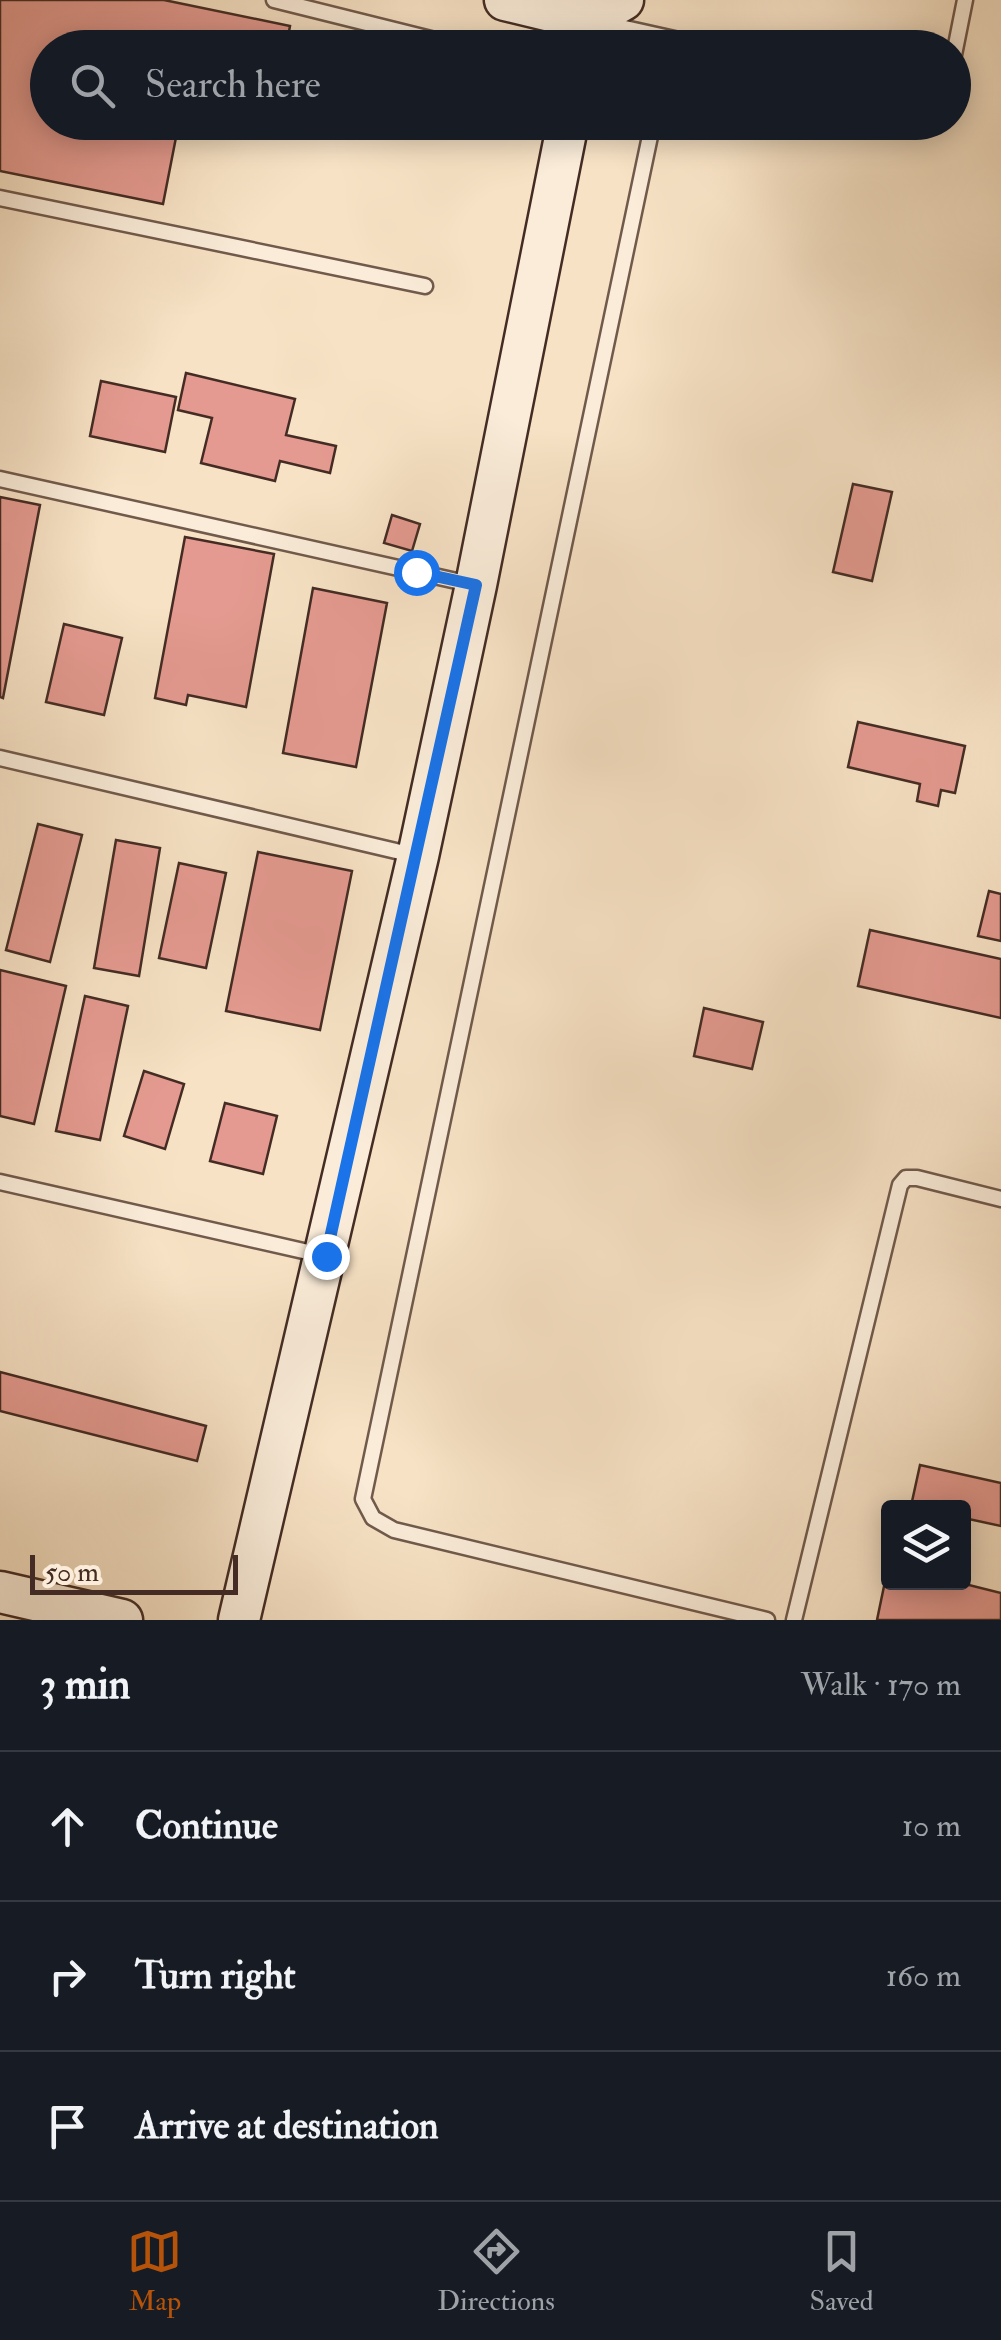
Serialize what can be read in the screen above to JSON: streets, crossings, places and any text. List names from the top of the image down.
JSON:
{
  "scale_bar": "50 m",
  "page": {
    "search": "Search here",
    "scale": "50 m",
    "heading": ["3 min", "Walk · 170 m"],
    "list": [
      ["Continue", "10 m"],
      ["Turn right", "160 m"],
      "Arrive at destination"
    ],
    "nav": ["Map", "Directions", "Saved"]
  }
}
